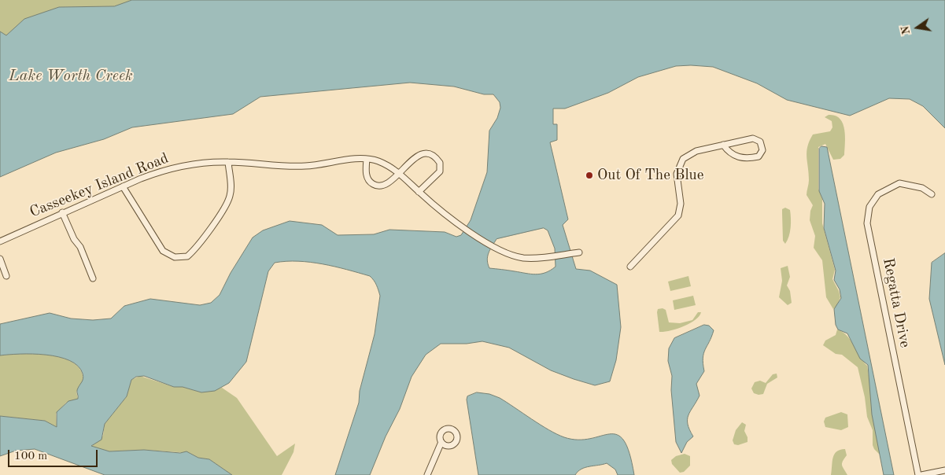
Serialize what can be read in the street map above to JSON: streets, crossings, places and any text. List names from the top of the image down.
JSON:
{
  "streets": {
    "street": ["Casseekey Island Road", "Regatta Drive"]
  },
  "water": ["Lake Worth Creek"],
  "places": ["Out Of The Blue"],
  "scale_bar": "100 m",
  "north": "left"
}
